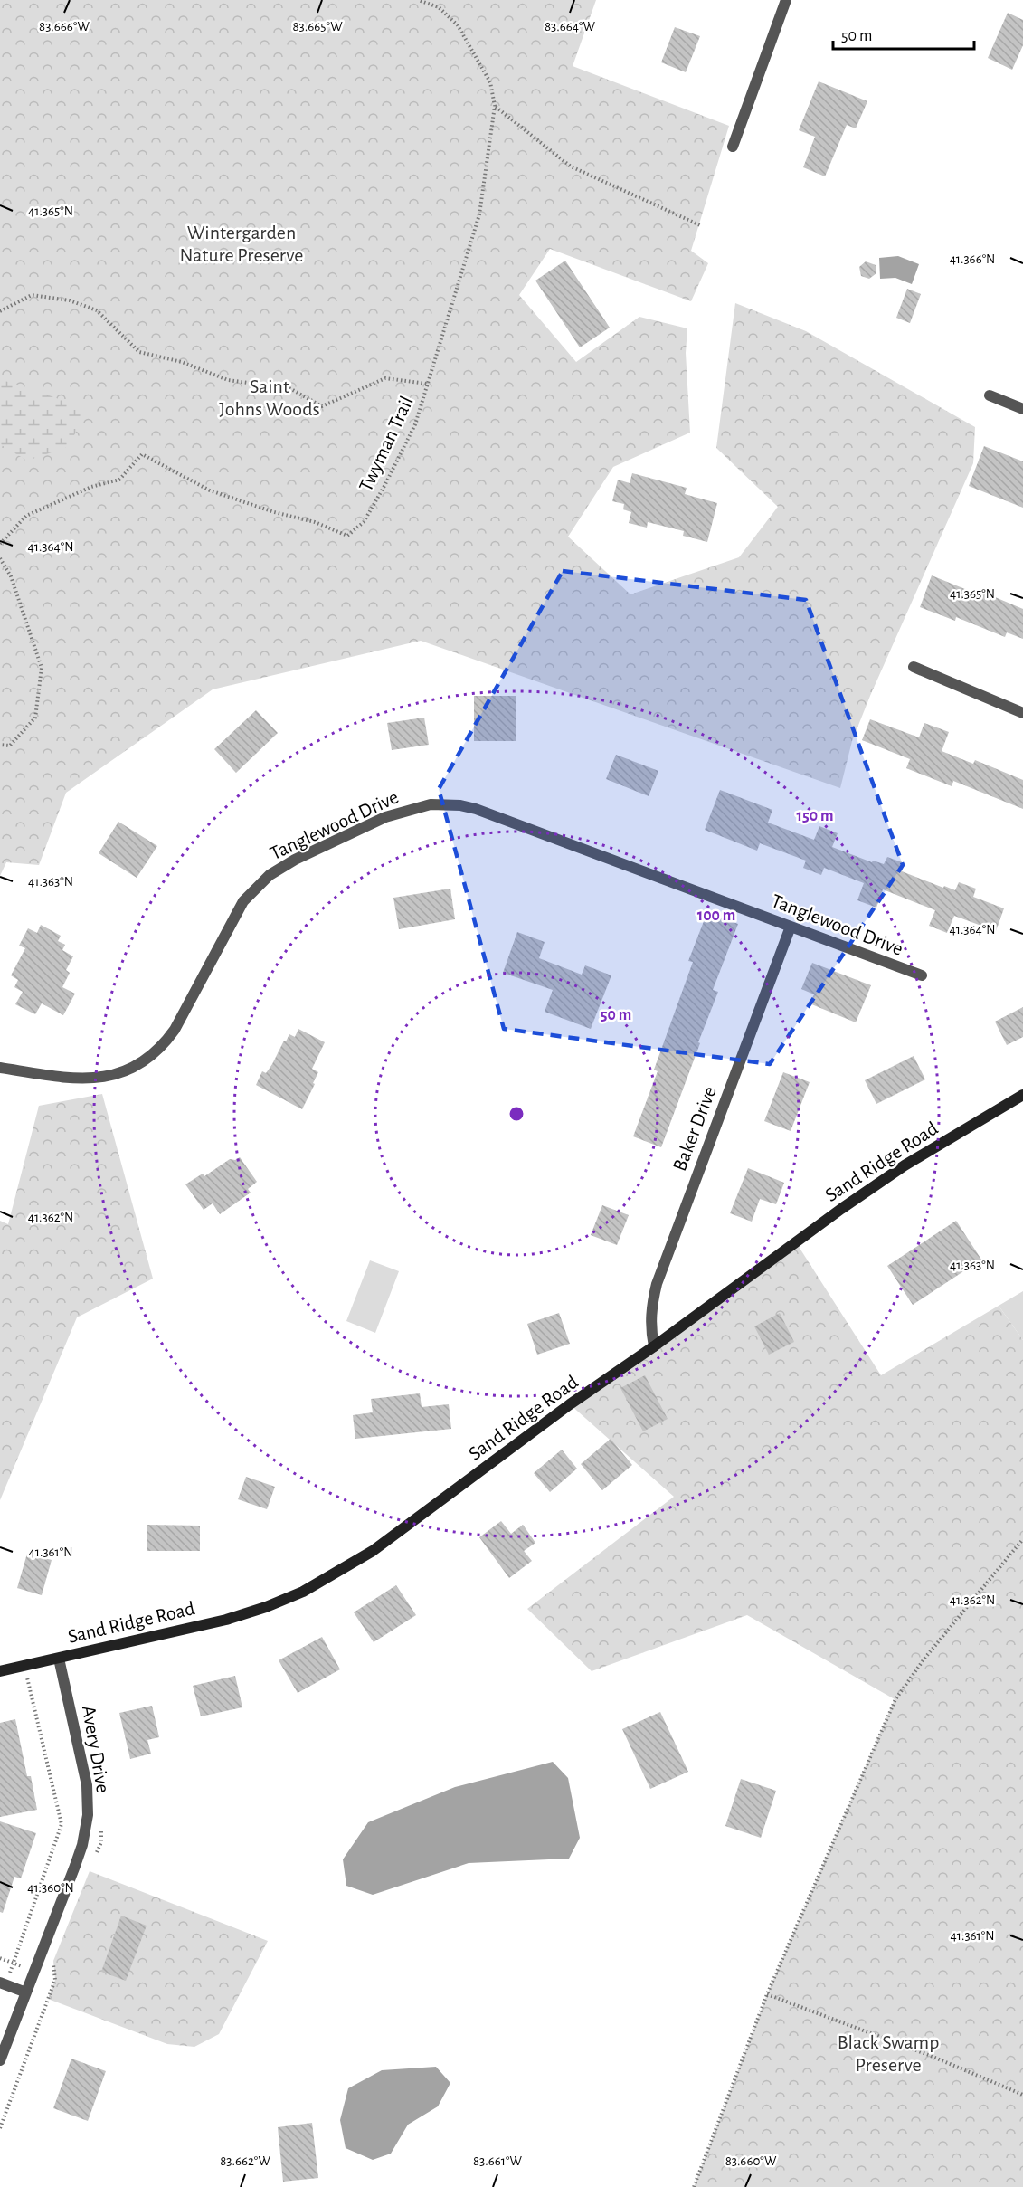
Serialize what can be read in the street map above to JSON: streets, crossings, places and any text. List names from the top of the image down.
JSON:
{
  "streets": {
    "street": [
      "Tanglewood Drive",
      "Baker Drive",
      "Sand Ridge Road",
      "Avery Drive"
    ],
    "path": ["Twyman Trail"]
  },
  "crossings": [
    ["Tanglewood Drive", "Baker Drive"],
    ["Baker Drive", "Sand Ridge Road"],
    ["Sand Ridge Road", "Avery Drive"]
  ],
  "parks": ["Wintergarden Nature Preserve", "Saint Johns Woods", "Black Swamp Preserve"],
  "scale_bar": "50 m",
  "coordinates": [
    "83.664°W",
    "83.666°W",
    "83.665°W",
    "41.365°N",
    "41.366°N",
    "41.364°N",
    "41.363°N",
    "41.362°N",
    "41.361°N",
    "41.360°N",
    "83.662°W",
    "83.661°W",
    "83.660°W"
  ],
  "rings": ["150 m", "100 m", "50 m"]
}
